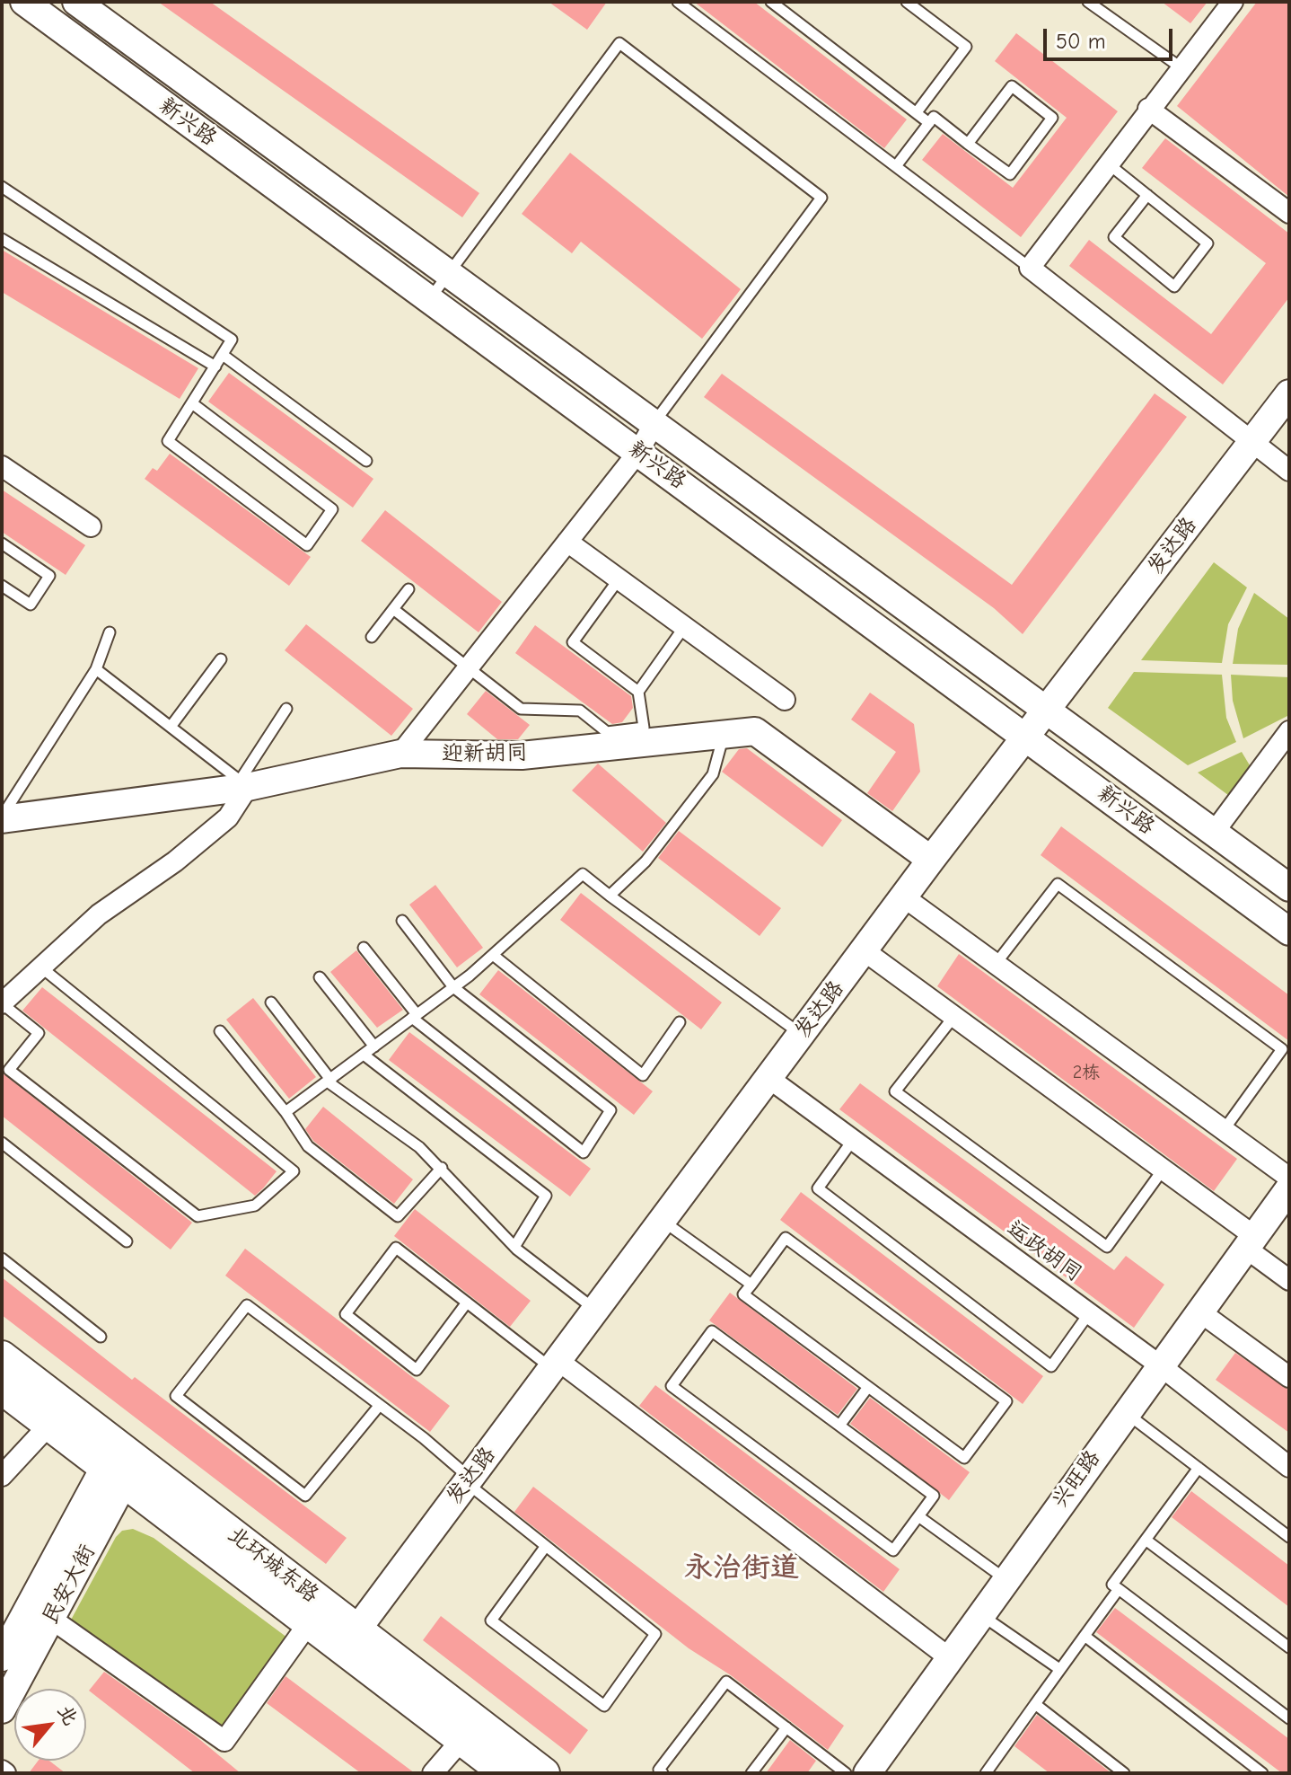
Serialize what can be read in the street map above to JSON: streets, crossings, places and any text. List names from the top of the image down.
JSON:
{
  "streets": {
    "main road": [
      "新兴路",
      "发达路",
      "迎新胡同",
      "兴旺路",
      "北环城东路",
      "民安大街"
    ],
    "street": ["运政胡同"]
  },
  "crossings": [
    ["新兴路", "发达路"],
    ["发达路", "迎新胡同"],
    ["发达路", "运政胡同"],
    ["发达路", "北环城东路"],
    ["运政胡同", "兴旺路"],
    ["北环城东路", "民安大街"]
  ],
  "districts": ["永治街道"],
  "house_numbers": ["2栋"],
  "scale_bar": "50 m",
  "north": "top right"
}
